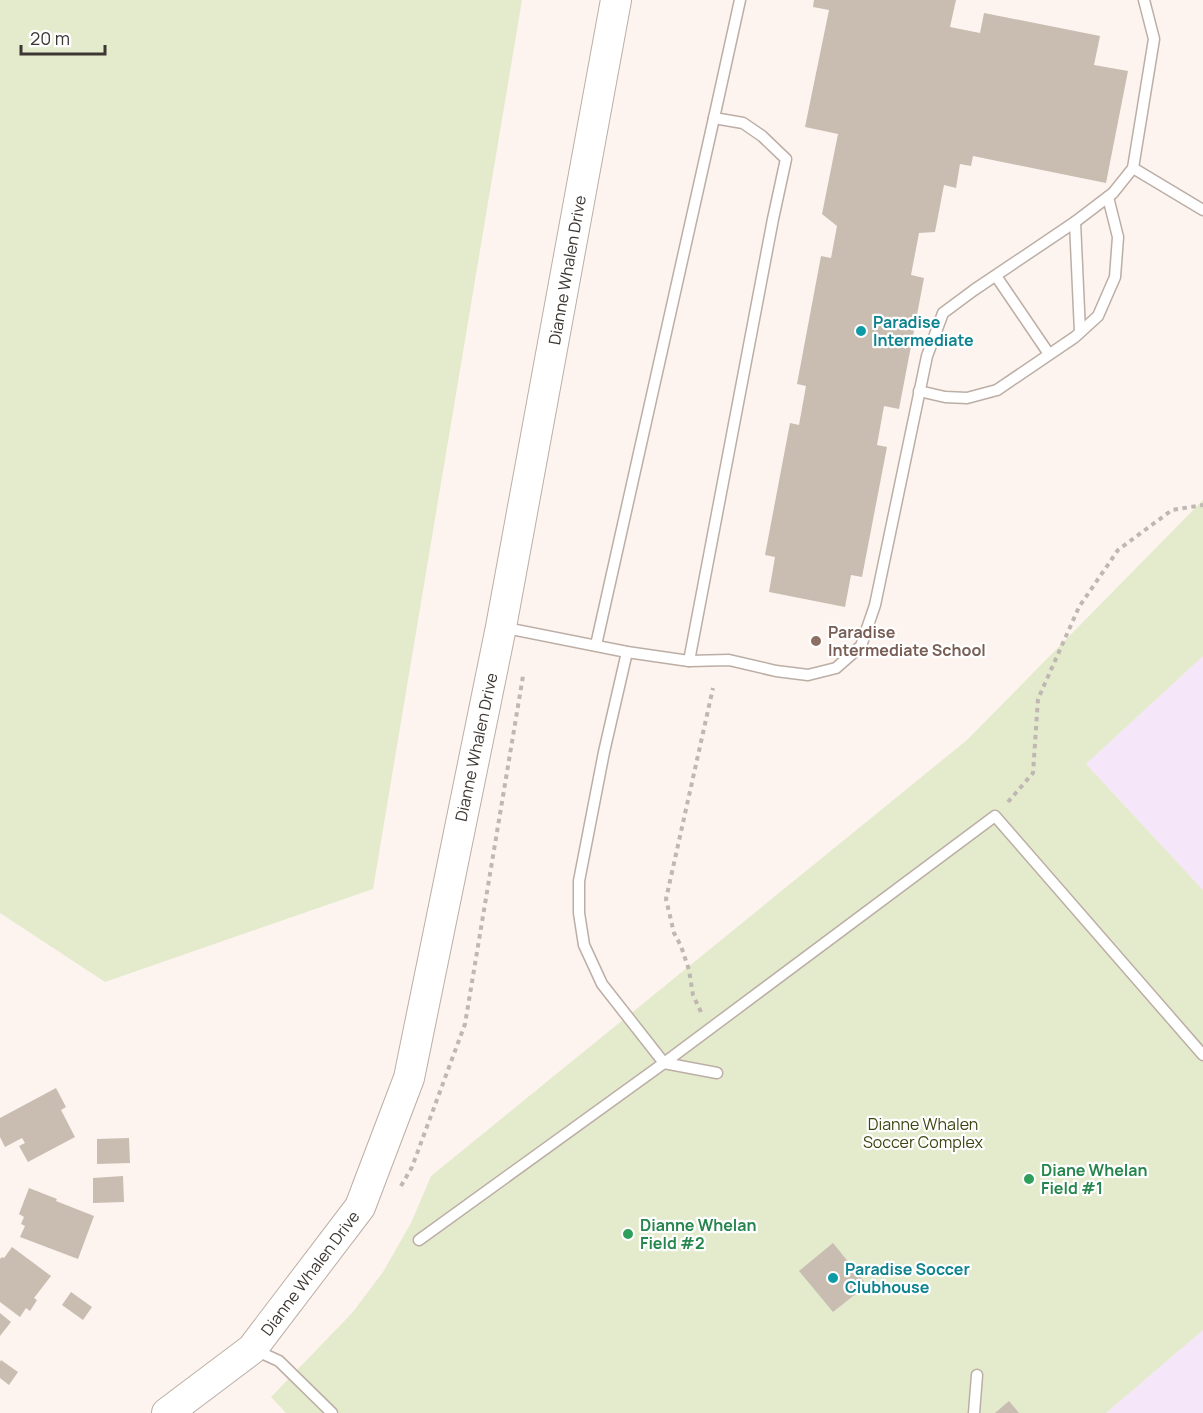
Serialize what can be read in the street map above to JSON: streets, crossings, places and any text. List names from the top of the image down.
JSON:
{
  "streets": {
    "street": ["Dianne Whalen Drive"]
  },
  "parks": ["Dianne Whalen Soccer Complex"],
  "places": [
    "Paradise Intermediate",
    "Paradise Intermediate School",
    "Diane Whelan Field #1",
    "Dianne Whelan Field #2",
    "Paradise Soccer Clubhouse"
  ],
  "scale_bar": "20 m"
}
